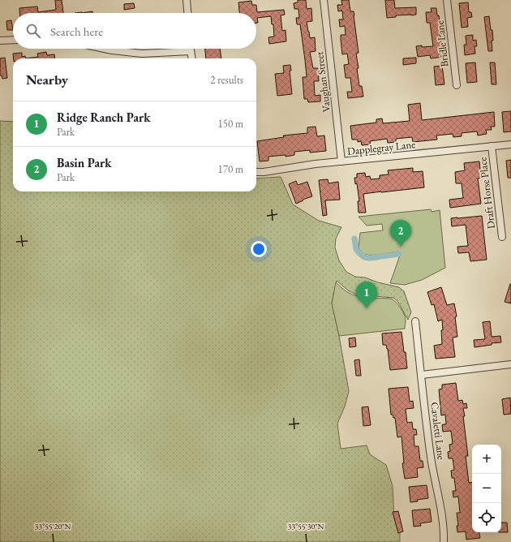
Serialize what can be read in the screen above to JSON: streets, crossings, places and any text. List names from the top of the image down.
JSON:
{
  "streets": {
    "street": [
      "Bridle Lane",
      "Vaughan Street",
      "Dapplegray Lane",
      "Draft Horse Place",
      "Cavaletti Lane"
    ]
  },
  "crossings": [
    ["Vaughan Street", "Dapplegray Lane"],
    ["Dapplegray Lane", "Draft Horse Place"]
  ],
  "page": {
    "search": "Search here",
    "heading": ["Nearby", "2 results"],
    "list": [
      {
        "mark": "1",
        "name": "Ridge Ranch Park",
        "note": "Park",
        "value": "150 m"
      },
      {
        "mark": "2",
        "name": "Basin Park",
        "note": "Park",
        "value": "170 m"
      }
    ],
    "pins": ["2", "1"],
    "map_buttons": ["+", "−"]
  },
  "coordinates": ["33°55'20\"N", "33°55'30\"N"]
}
